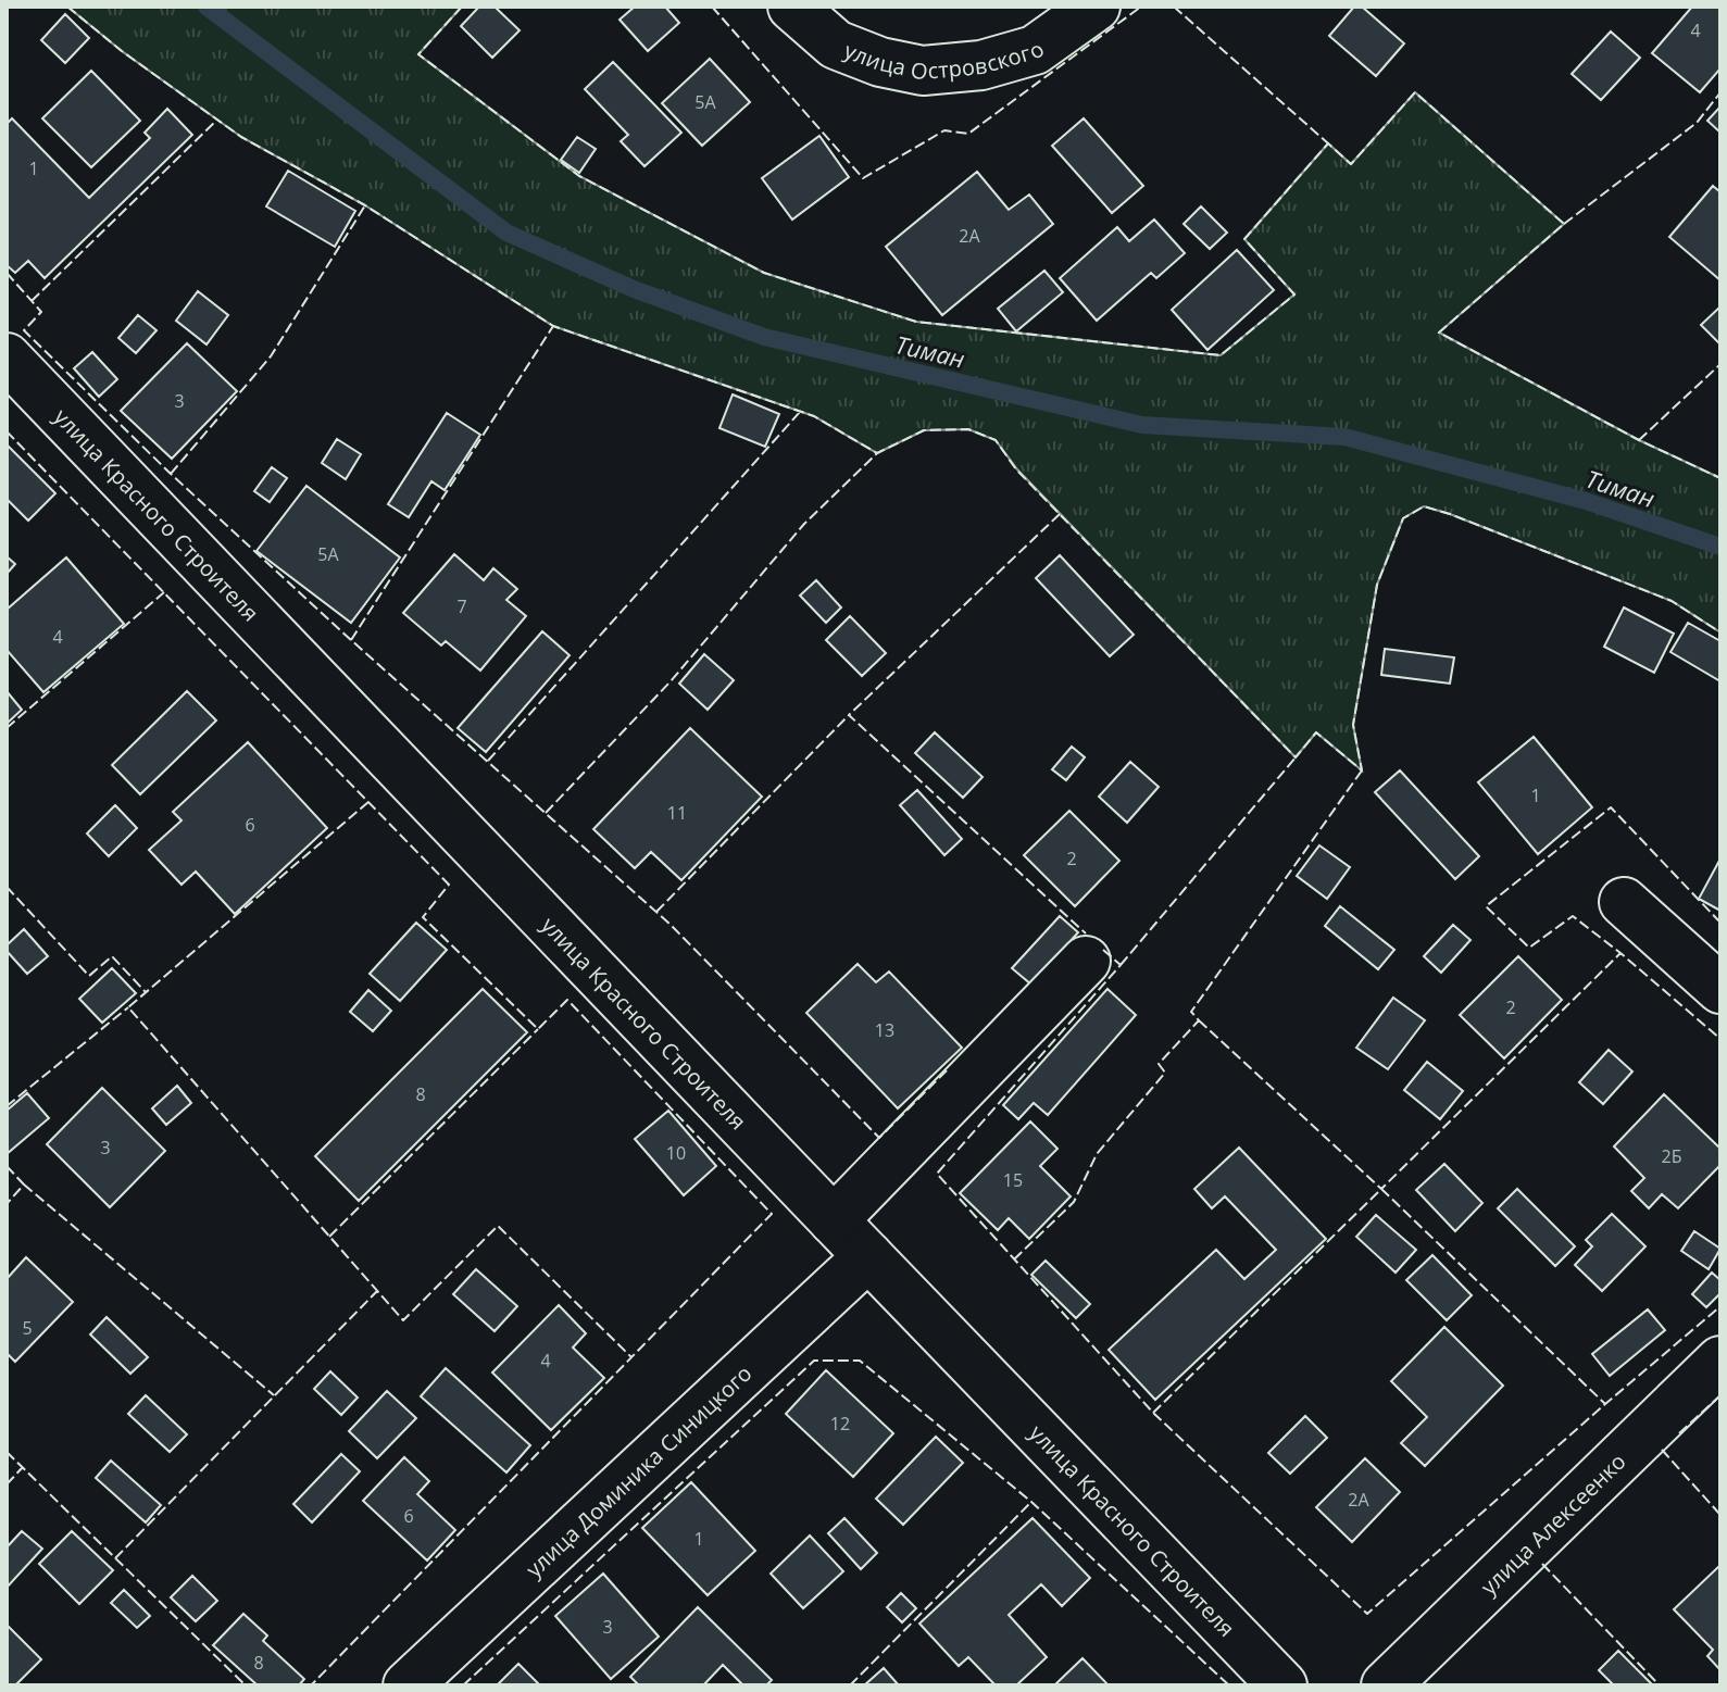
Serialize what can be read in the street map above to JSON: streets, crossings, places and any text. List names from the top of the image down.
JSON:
{
  "streets": {
    "street": [
      "улица Островского",
      "улица Красного Строителя",
      "улица Доминика Синицкого",
      "улица Алексеенко"
    ]
  },
  "crossings": [
    ["улица Красного Строителя", "улица Доминика Синицкого"]
  ],
  "water": ["Тиман"],
  "house_numbers": [
    "4",
    "5А",
    "1",
    "2А",
    "3",
    "5А",
    "7",
    "4",
    "1",
    "11",
    "6",
    "2",
    "2",
    "13",
    "8",
    "3",
    "10",
    "2Б",
    "15",
    "5",
    "4",
    "12",
    "2А",
    "6",
    "1",
    "3",
    "8"
  ]
}
